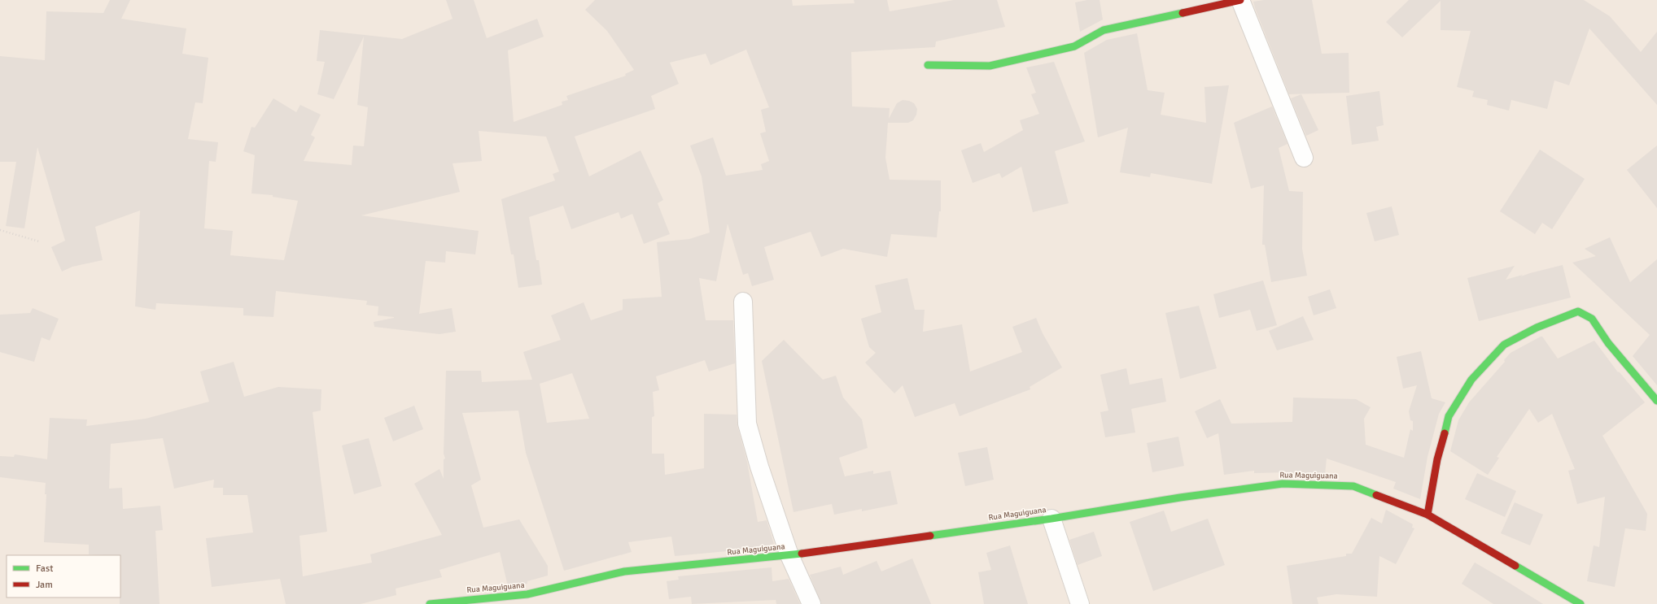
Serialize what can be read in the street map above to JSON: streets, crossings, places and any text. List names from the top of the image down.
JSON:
{
  "streets": {
    "street": ["Rua Maguiguana"]
  },
  "legend": ["Fast", "Jam"]
}
